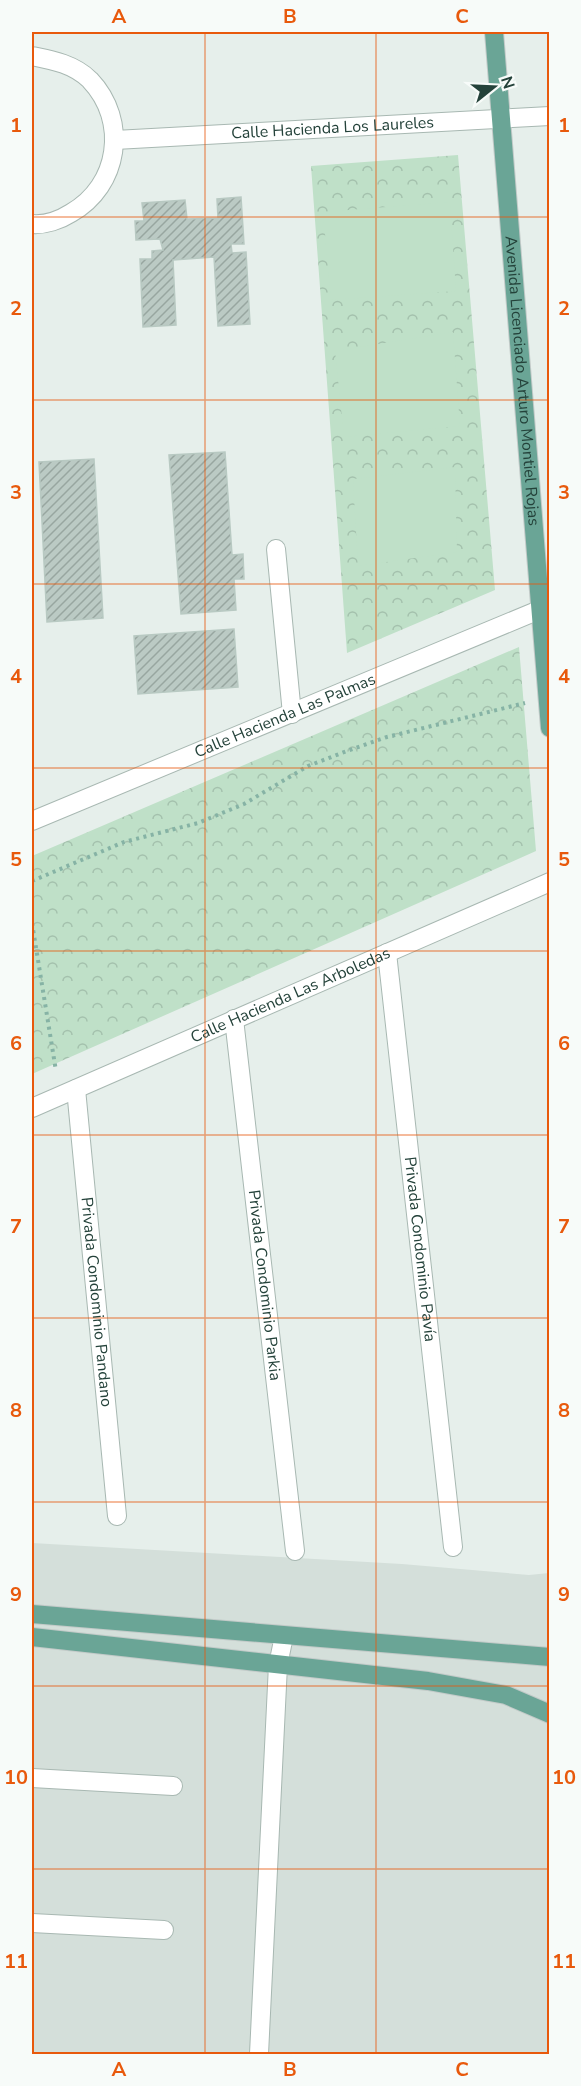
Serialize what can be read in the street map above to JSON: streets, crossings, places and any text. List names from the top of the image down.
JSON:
{
  "streets": {
    "main road": ["Avenida Licenciado Arturo Montiel Rojas"],
    "street": [
      "Calle Hacienda Los Laureles",
      "Calle Hacienda Las Palmas",
      "Calle Hacienda Las Arboledas",
      "Privada Condominio Pavía",
      "Privada Condominio Parkia",
      "Privada Condominio Pandano"
    ]
  },
  "crossings": [
    ["Calle Hacienda Los Laureles", "Avenida Licenciado Arturo Montiel Rojas"],
    ["Avenida Licenciado Arturo Montiel Rojas", "Calle Hacienda Las Palmas"],
    ["Calle Hacienda Las Arboledas", "Privada Condominio Pavía"],
    ["Calle Hacienda Las Arboledas", "Privada Condominio Parkia"],
    ["Calle Hacienda Las Arboledas", "Privada Condominio Pandano"]
  ],
  "north": "right",
  "grid": {
    "columns": ["A", "B", "C"],
    "rows": [
      "1",
      "2",
      "3",
      "4",
      "5",
      "6",
      "7",
      "8",
      "9",
      "10",
      "11"
    ]
  }
}
